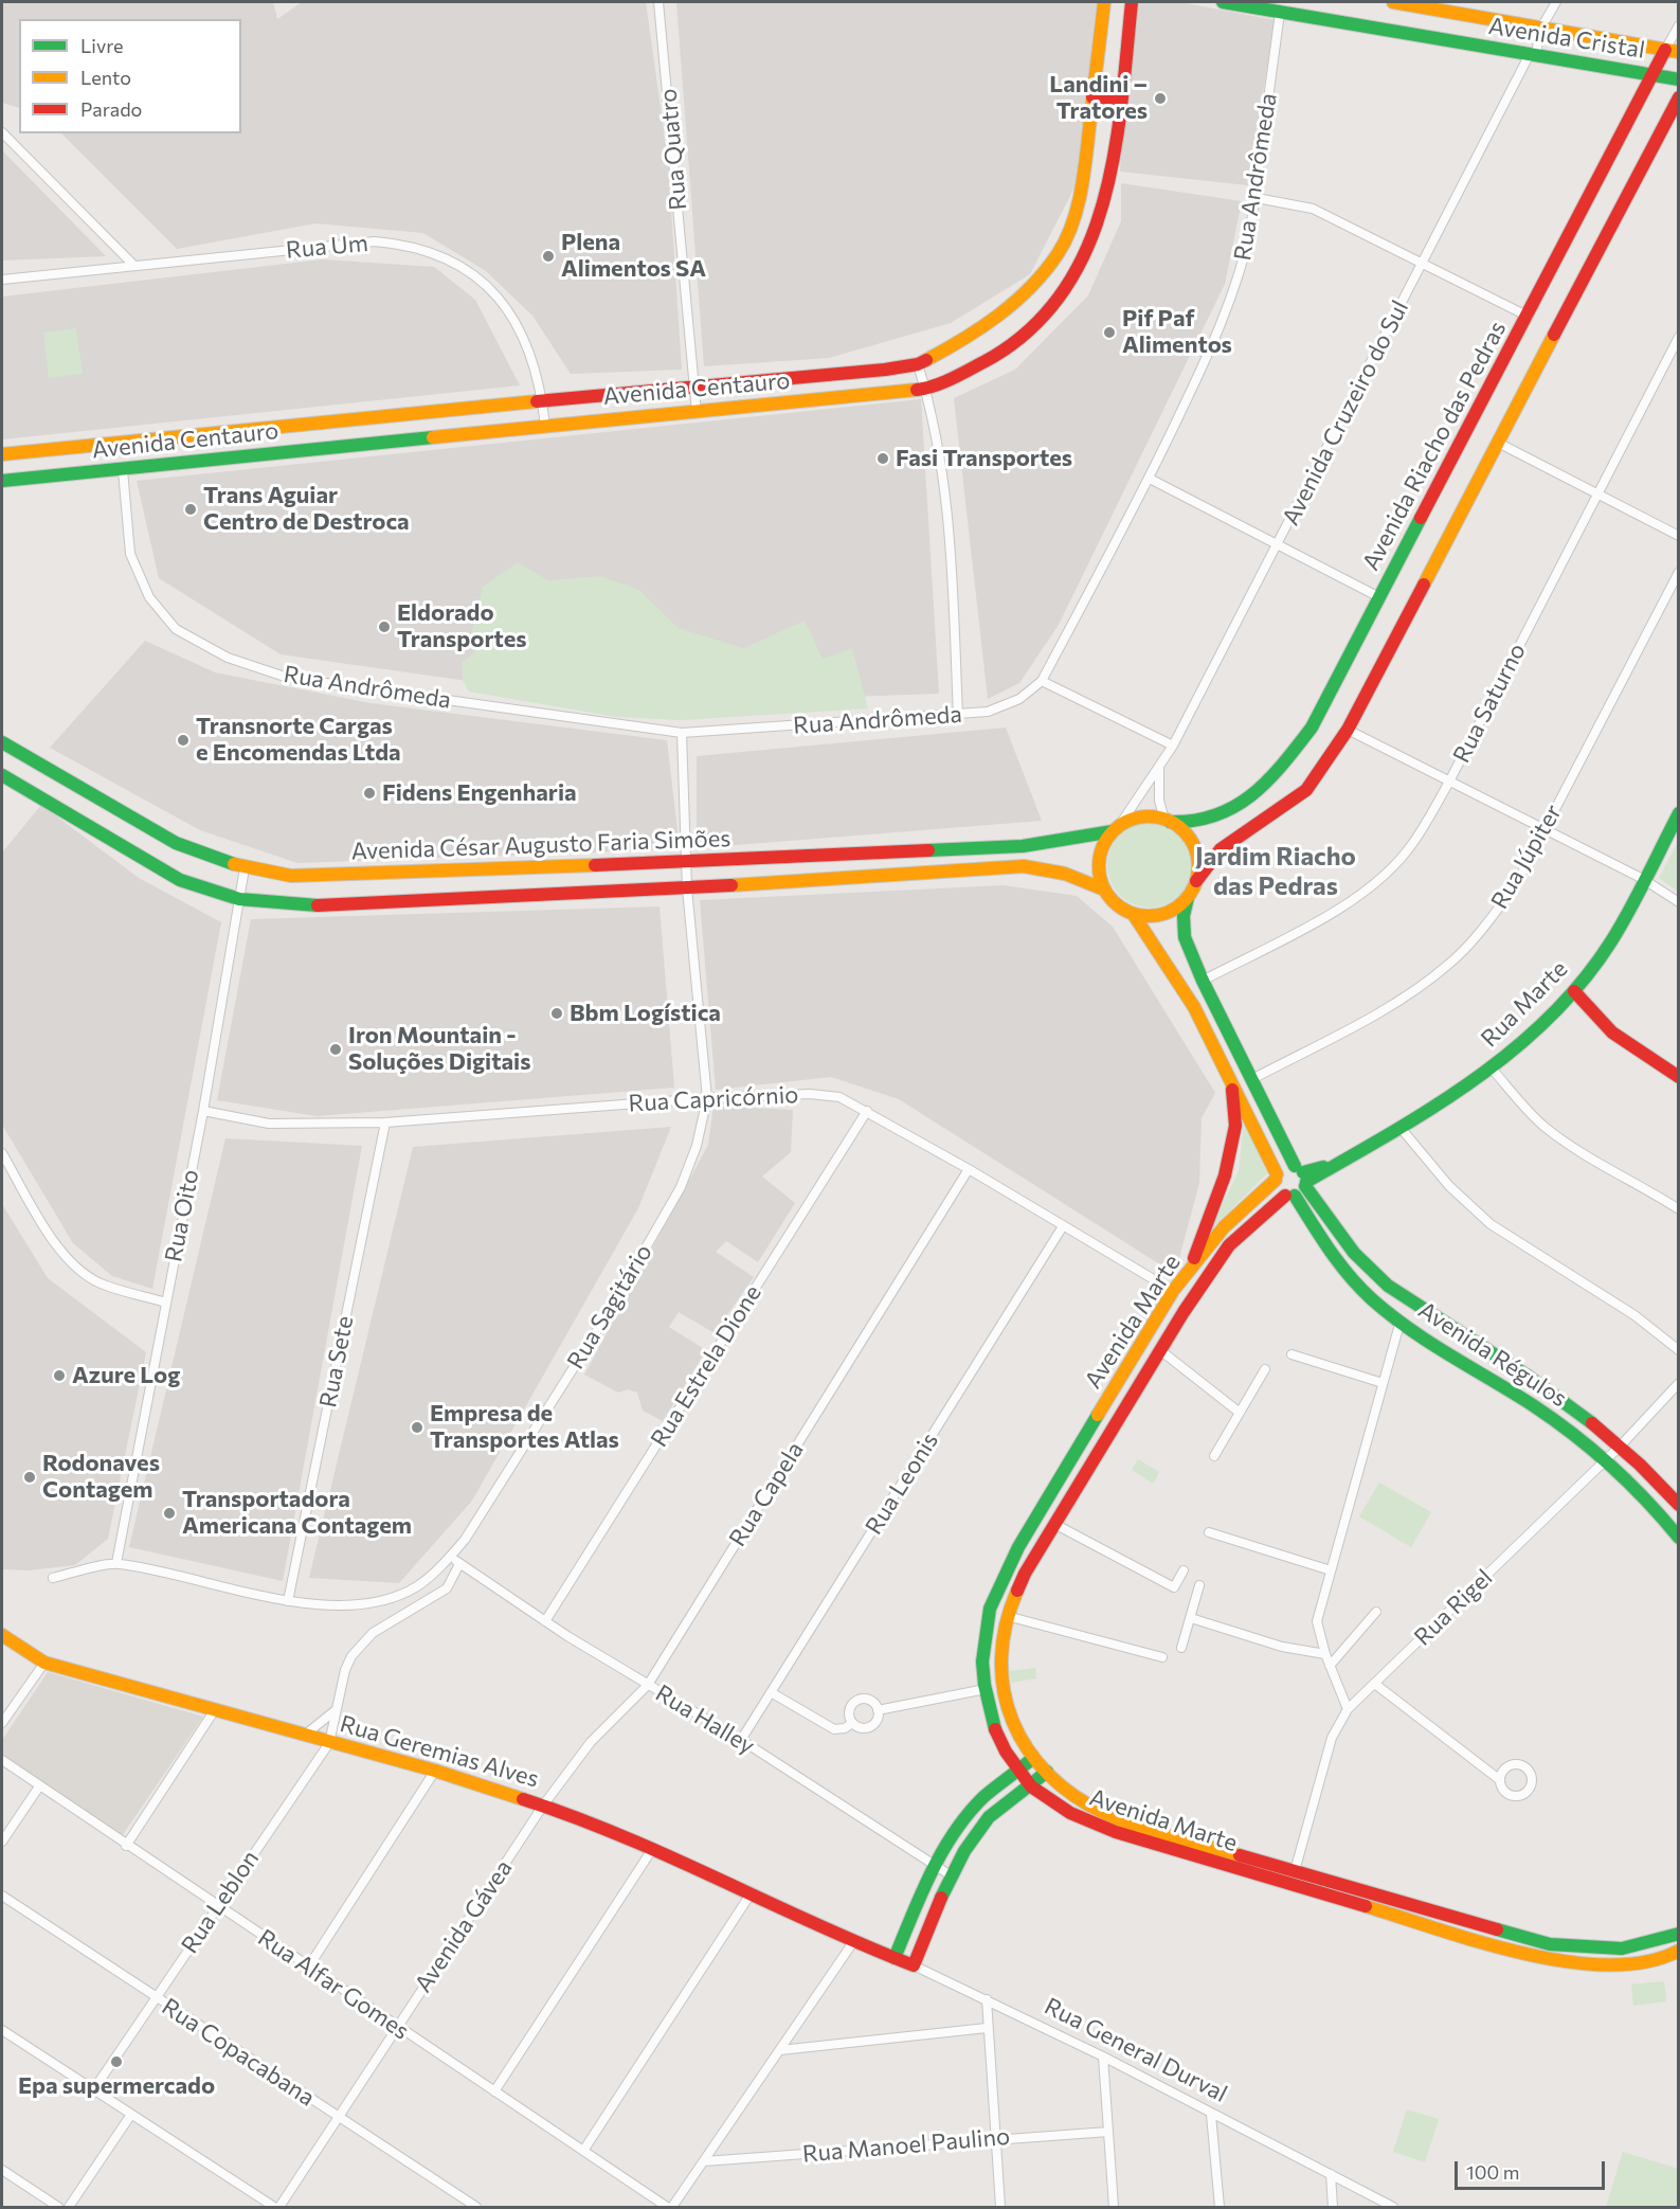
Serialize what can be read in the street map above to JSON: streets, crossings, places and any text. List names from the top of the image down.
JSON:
{
  "streets": {
    "street": [
      "Avenida Cristal",
      "Rua Quatro",
      "Rua Andrômeda",
      "Rua Um",
      "Avenida Centauro",
      "Avenida Cruzeiro do Sul",
      "Avenida Riacho das Pedras",
      "Rua Saturno",
      "Avenida César Augusto Faria Simões",
      "Rua Júpiter",
      "Rua Marte",
      "Rua Capricórnio",
      "Rua Oito",
      "Rua Sagitário",
      "Avenida Marte",
      "Avenida Régulos",
      "Rua Sete",
      "Rua Estrela Dione",
      "Rua Leonis",
      "Rua Capela",
      "Rua Rigel",
      "Rua Halley",
      "Rua Geremias Alves",
      "Rua Leblon",
      "Avenida Gávea",
      "Rua Alfar Gomes",
      "Rua General Durval",
      "Rua Copacabana",
      "Rua Manoel Paulino"
    ]
  },
  "crossings": [
    ["Avenida Cristal", "Rua Andrômeda"],
    ["Avenida Cristal", "Avenida Cruzeiro do Sul"],
    ["Avenida Cristal", "Avenida Riacho das Pedras"],
    ["Rua Quatro", "Avenida Centauro"],
    ["Rua Andrômeda", "Avenida Centauro"],
    ["Rua Andrômeda", "Rua Sagitário"],
    ["Rua Um", "Avenida Centauro"],
    ["Avenida Cruzeiro do Sul", "Avenida Riacho das Pedras"],
    ["Avenida Cruzeiro do Sul", "Avenida César Augusto Faria Simões"],
    ["Avenida Cruzeiro do Sul", "Avenida Régulos"],
    ["Avenida Riacho das Pedras", "Avenida César Augusto Faria Simões"],
    ["Avenida Riacho das Pedras", "Avenida Régulos"],
    ["Rua Saturno", "Avenida Régulos"],
    ["Avenida César Augusto Faria Simões", "Rua Oito"],
    ["Avenida César Augusto Faria Simões", "Rua Sagitário"],
    ["Avenida César Augusto Faria Simões", "Avenida Régulos"],
    ["Rua Júpiter", "Avenida Régulos"],
    ["Rua Marte", "Avenida Marte"],
    ["Rua Marte", "Avenida Régulos"],
    ["Rua Capricórnio", "Rua Oito"],
    ["Rua Capricórnio", "Rua Sagitário"],
    ["Rua Capricórnio", "Avenida Marte"],
    ["Rua Capricórnio", "Rua Sete"],
    ["Rua Capricórnio", "Rua Estrela Dione"],
    ["Rua Capricórnio", "Rua Leonis"],
    ["Rua Capricórnio", "Rua Capela"],
    ["Rua Oito", "Rua Sagitário"],
    ["Rua Sagitário", "Rua Sete"],
    ["Rua Sagitário", "Rua Halley"],
    ["Avenida Marte", "Avenida Régulos"],
    ["Avenida Marte", "Rua Rigel"],
    ["Avenida Régulos", "Rua Rigel"],
    ["Rua Estrela Dione", "Rua Halley"],
    ["Rua Leonis", "Rua Halley"],
    ["Rua Capela", "Rua Halley"],
    ["Rua Capela", "Rua Geremias Alves"],
    ["Rua Capela", "Avenida Gávea"],
    ["Rua Halley", "Rua Leblon"],
    ["Rua Geremias Alves", "Rua Leblon"],
    ["Rua Geremias Alves", "Avenida Gávea"],
    ["Rua Geremias Alves", "Rua General Durval"],
    ["Rua Leblon", "Rua Alfar Gomes"],
    ["Rua Leblon", "Rua Copacabana"],
    ["Avenida Gávea", "Rua Alfar Gomes"],
    ["Avenida Gávea", "Rua Copacabana"]
  ],
  "districts": ["Jardim Riacho das Pedras"],
  "places": [
    "Landini – Tratores",
    "Plena Alimentos SA",
    "Pif Paf Alimentos",
    "Fasi Transportes",
    "Trans Aguiar Centro de Destroca",
    "Eldorado Transportes",
    "Transnorte Cargas e Encomendas Ltda",
    "Fidens Engenharia",
    "Bbm Logística",
    "Iron Mountain - Soluções Digitais",
    "Azure Log",
    "Empresa de Transportes Atlas",
    "Rodonaves Contagem",
    "Transportadora Americana Contagem",
    "Epa supermercado"
  ],
  "legend": ["Livre", "Lento", "Parado"],
  "scale_bar": "100 m"
}
